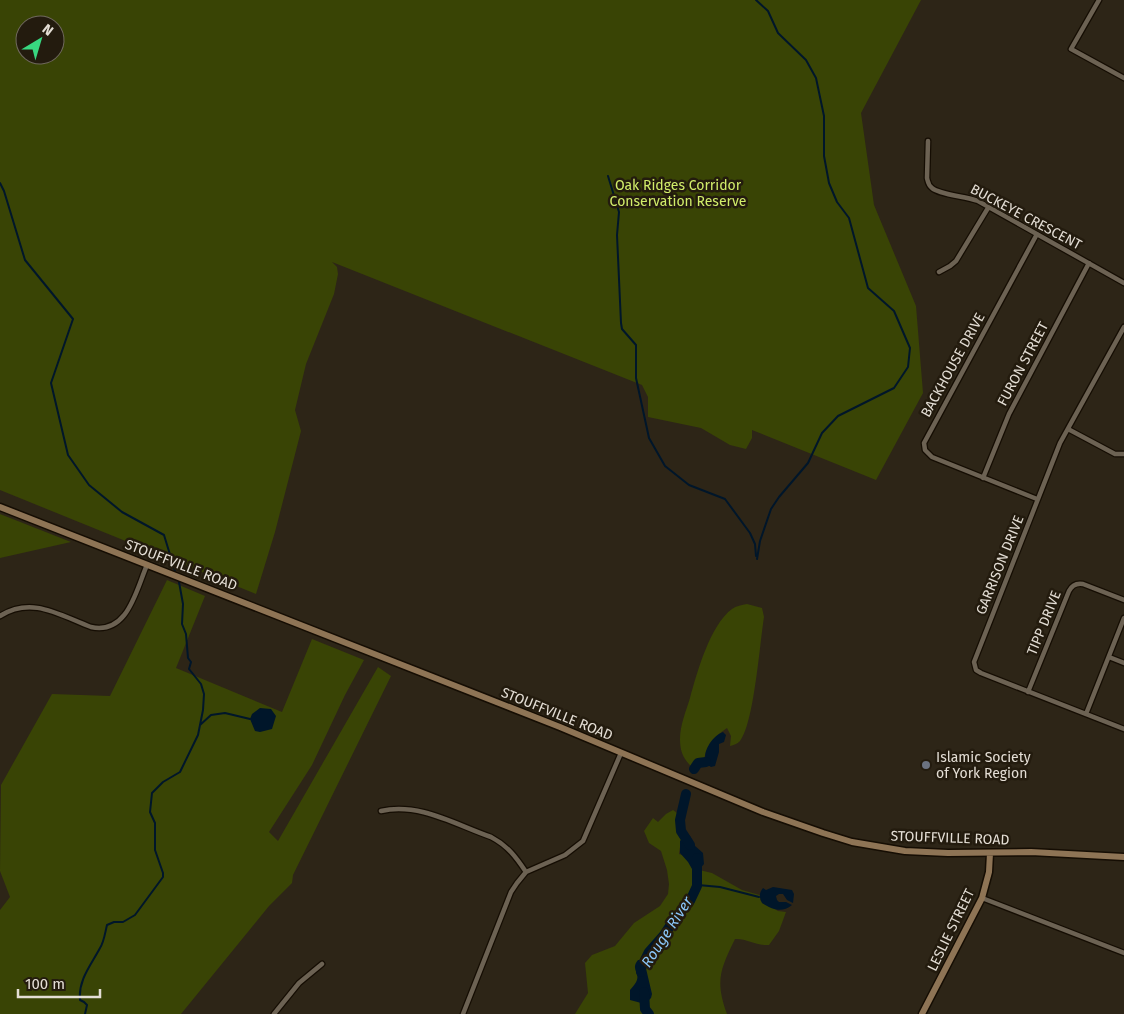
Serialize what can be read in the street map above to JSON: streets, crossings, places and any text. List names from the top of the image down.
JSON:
{
  "streets": {
    "main road": ["STOUFFVILLE ROAD", "LESLIE STREET"],
    "street": [
      "BUCKEYE CRESCENT",
      "FURON STREET",
      "BACKHOUSE DRIVE",
      "GARRISON DRIVE",
      "TIPP DRIVE"
    ]
  },
  "crossings": [
    ["BUCKEYE CRESCENT", "FURON STREET"],
    ["BUCKEYE CRESCENT", "BACKHOUSE DRIVE"],
    ["FURON STREET", "BACKHOUSE DRIVE"],
    ["STOUFFVILLE ROAD", "LESLIE STREET"],
    ["GARRISON DRIVE", "TIPP DRIVE"]
  ],
  "water": ["Rouge River"],
  "parks": ["Oak Ridges Corridor Conservation Reserve"],
  "places": ["Islamic Society of York Region"],
  "scale_bar": "100 m",
  "north": "top right"
}
